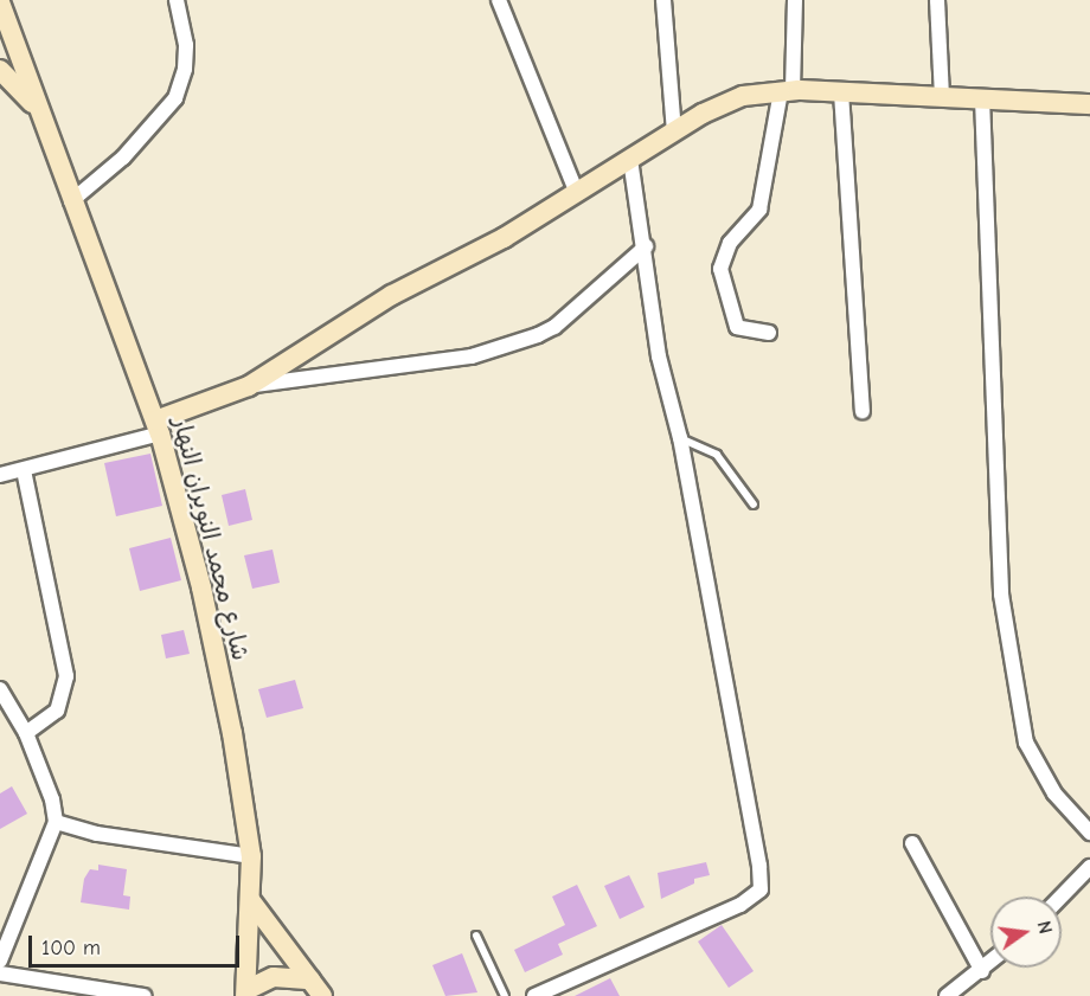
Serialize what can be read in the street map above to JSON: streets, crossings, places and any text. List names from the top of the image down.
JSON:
{
  "streets": {
    "street": ["شارع محمد النويران النهار"]
  },
  "scale_bar": "100 m",
  "north": "right"
}
